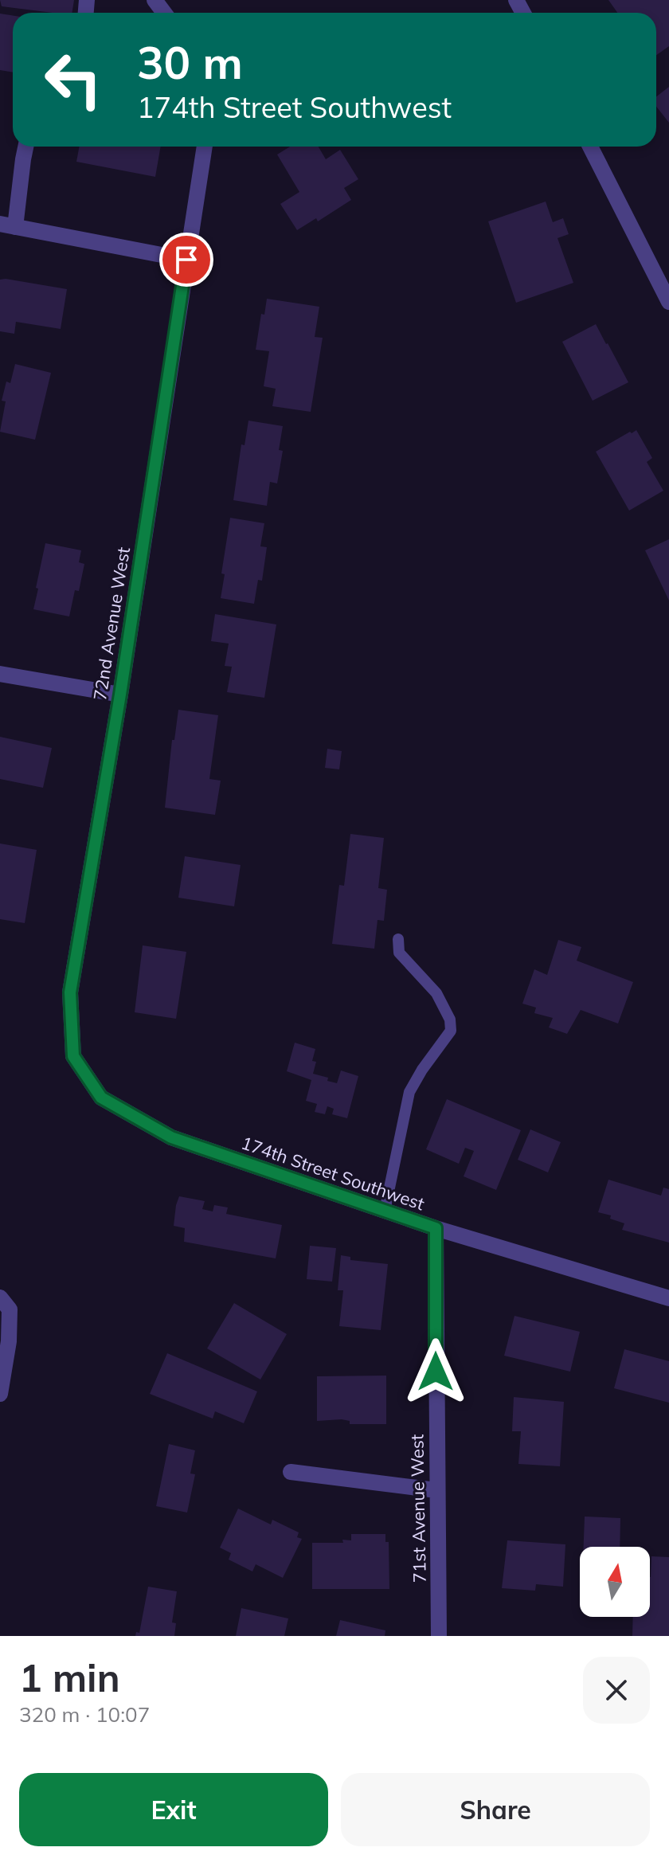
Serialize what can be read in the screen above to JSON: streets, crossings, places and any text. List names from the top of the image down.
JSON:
{
  "streets": {
    "street": ["72nd Avenue West", "174th Street Southwest", "71st Avenue West"]
  },
  "crossings": [
    ["72nd Avenue West", "174th Street Southwest"],
    ["174th Street Southwest", "71st Avenue West"]
  ],
  "north": "top",
  "page": {
    "turn": ["30 m", "174th Street Southwest"],
    "heading": ["1 min", "320 m · 10:07"],
    "buttons": ["Exit", "Share"]
  }
}
